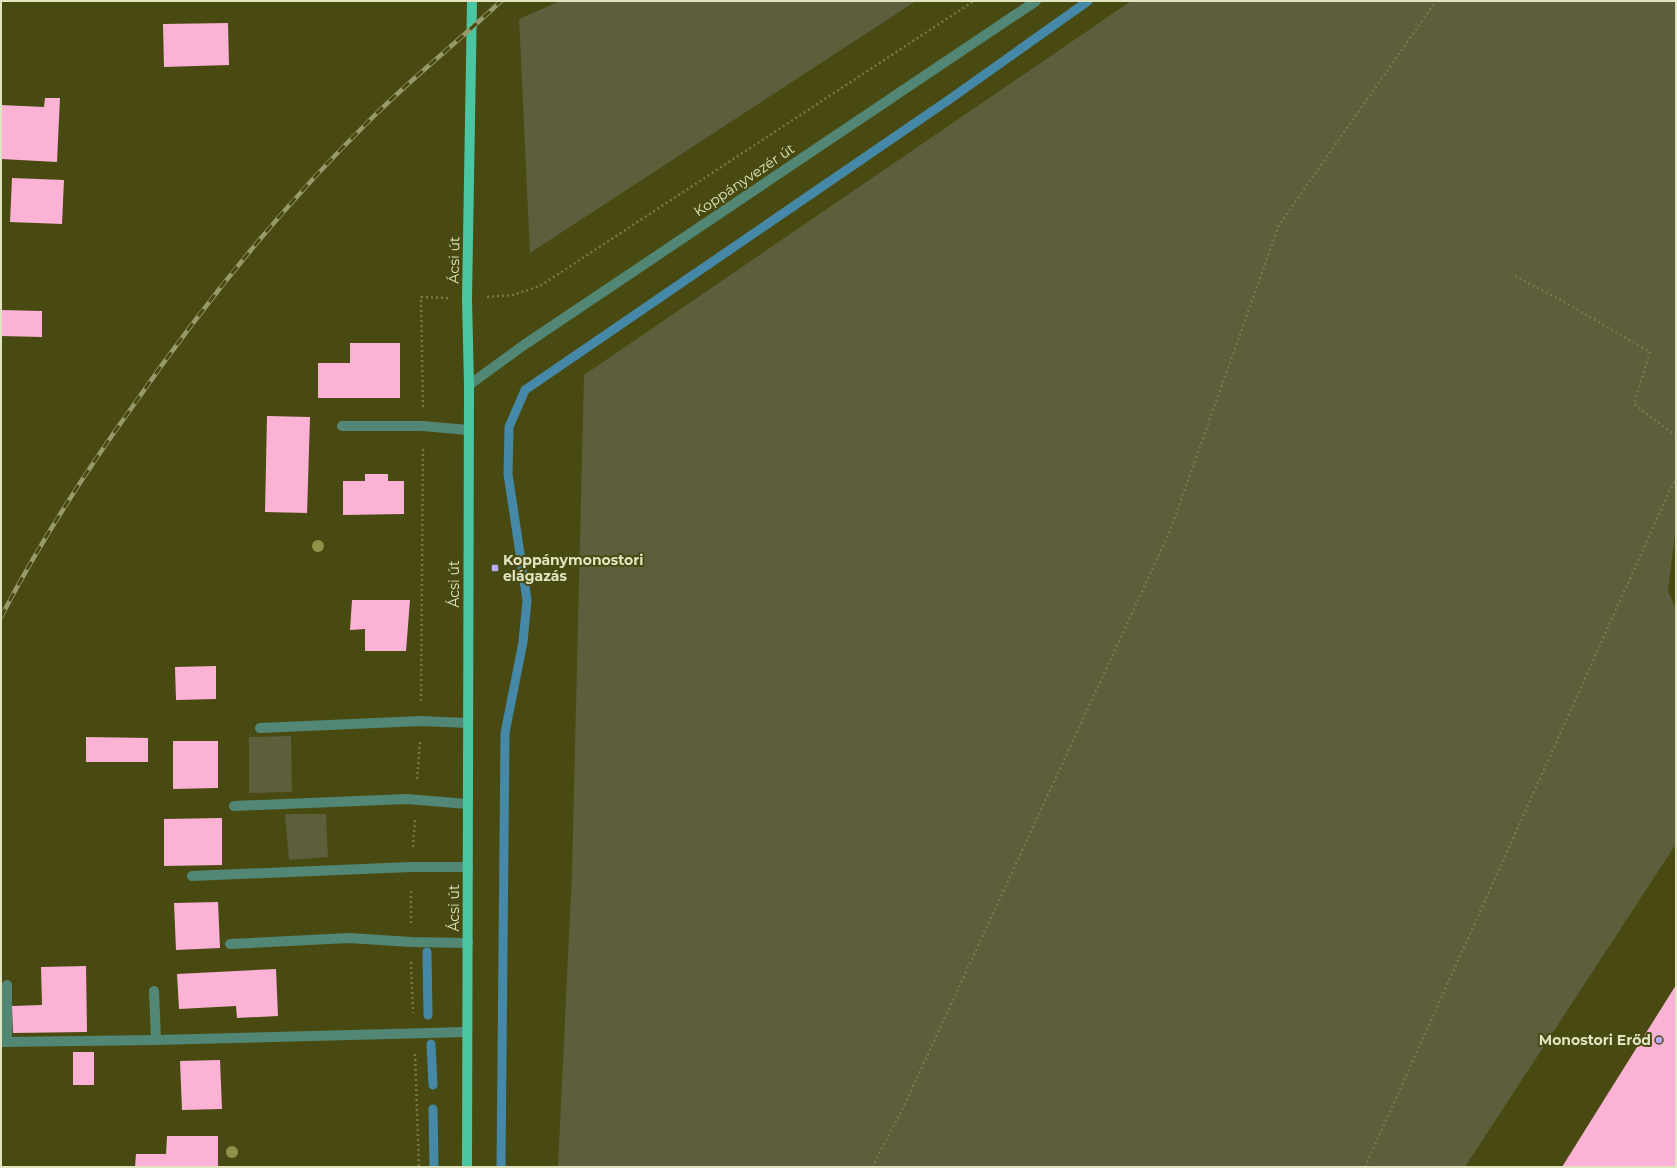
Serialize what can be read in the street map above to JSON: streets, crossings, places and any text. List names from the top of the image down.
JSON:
{
  "streets": {
    "main road": ["Ácsi út"],
    "street": ["Koppányvezér út"]
  },
  "crossings": [
    ["Koppányvezér út", "Ácsi út"]
  ],
  "places": {
    "transit": ["Koppánymonostori elágazás"],
    "other": ["Monostori Erőd"]
  }
}
